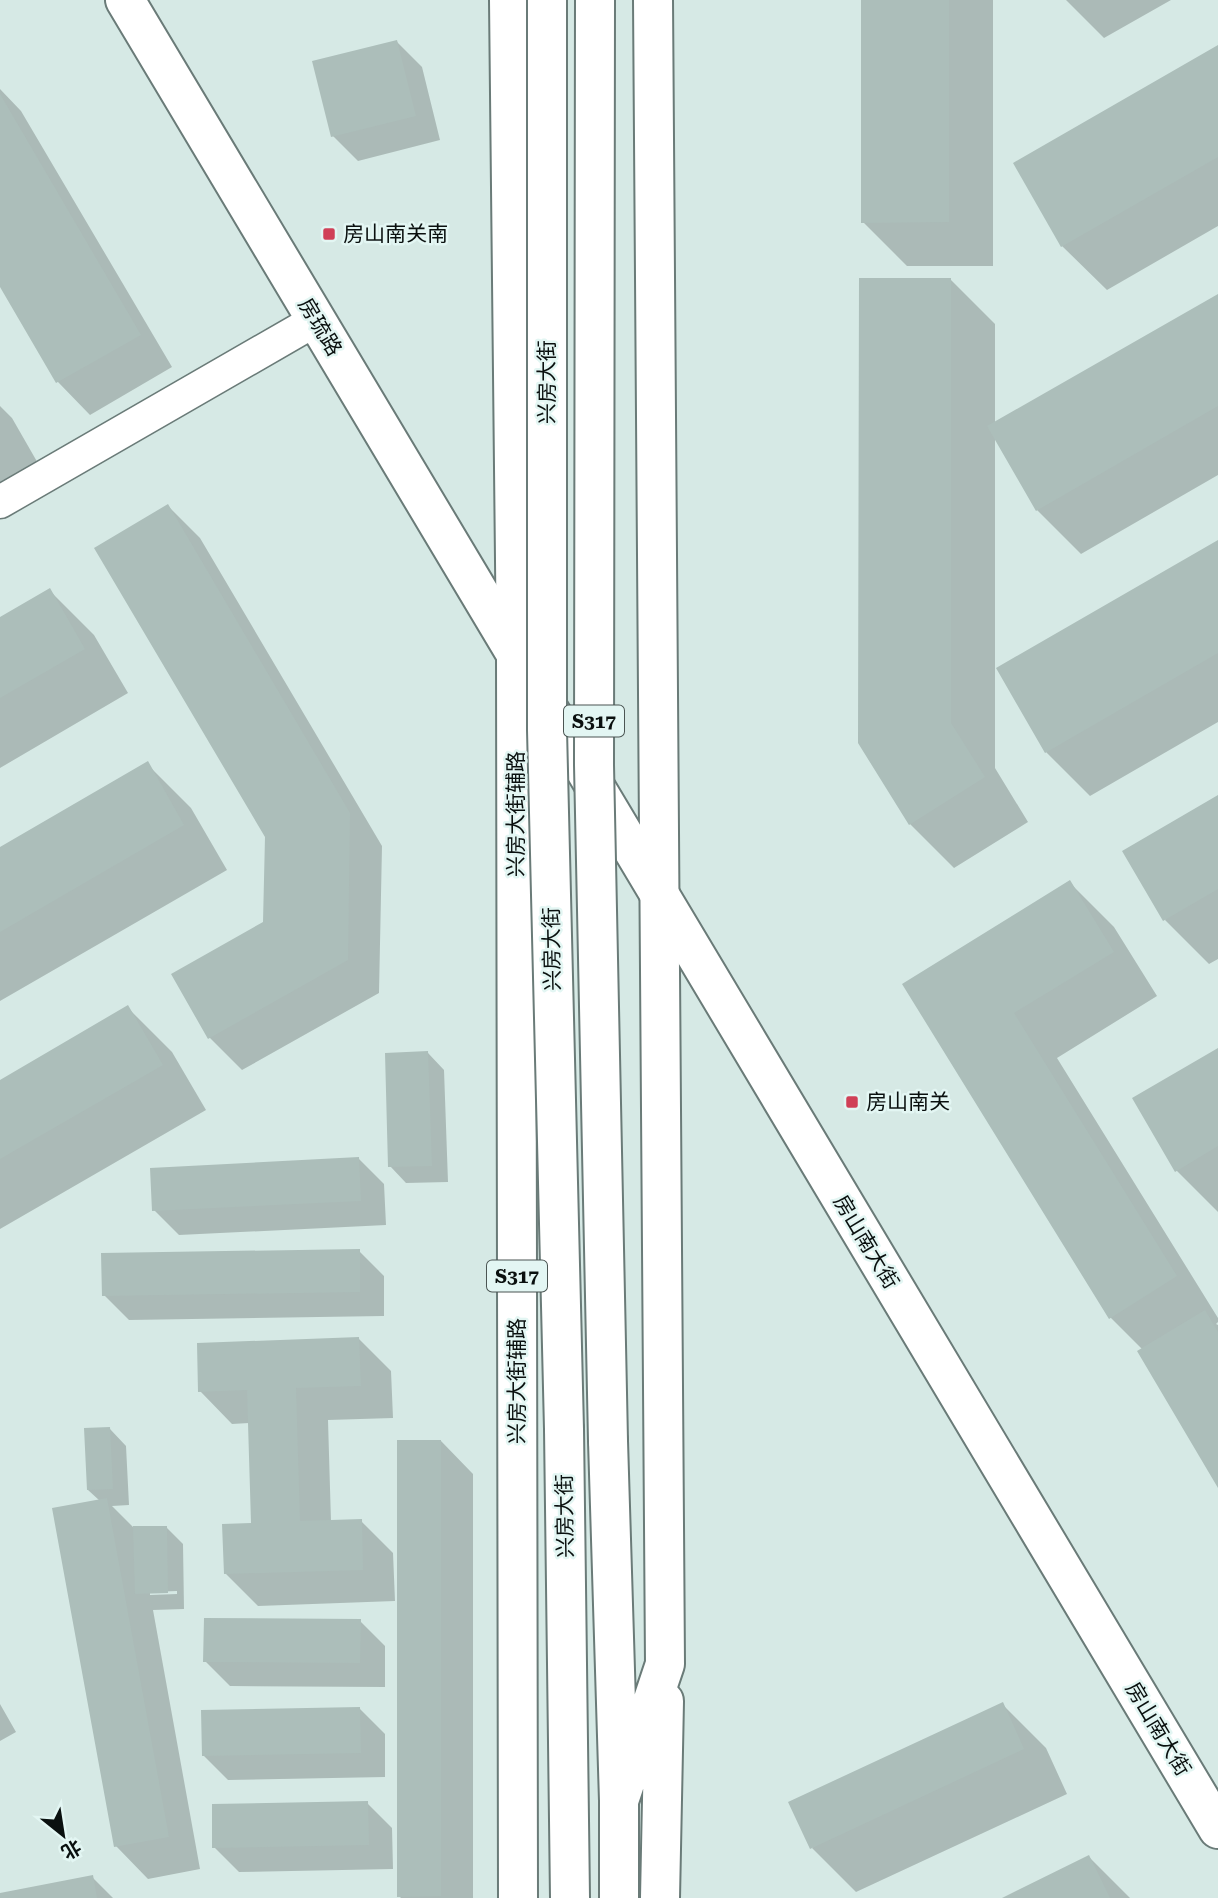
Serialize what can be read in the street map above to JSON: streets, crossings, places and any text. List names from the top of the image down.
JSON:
{
  "streets": {
    "main road": [
      "房琉路",
      "兴房大街",
      "S317",
      "兴房大街辅路",
      "房山南大街"
    ]
  },
  "crossings": [
    ["房琉路", "兴房大街"],
    ["房琉路", "兴房大街辅路"],
    ["房琉路", "房山南大街"],
    ["兴房大街", "兴房大街辅路"],
    ["兴房大街", "房山南大街"],
    ["S317", "房山南大街"],
    ["兴房大街辅路", "房山南大街"]
  ],
  "places": {
    "transit": ["房山南关南", "房山南关"]
  },
  "north": "bottom right"
}
